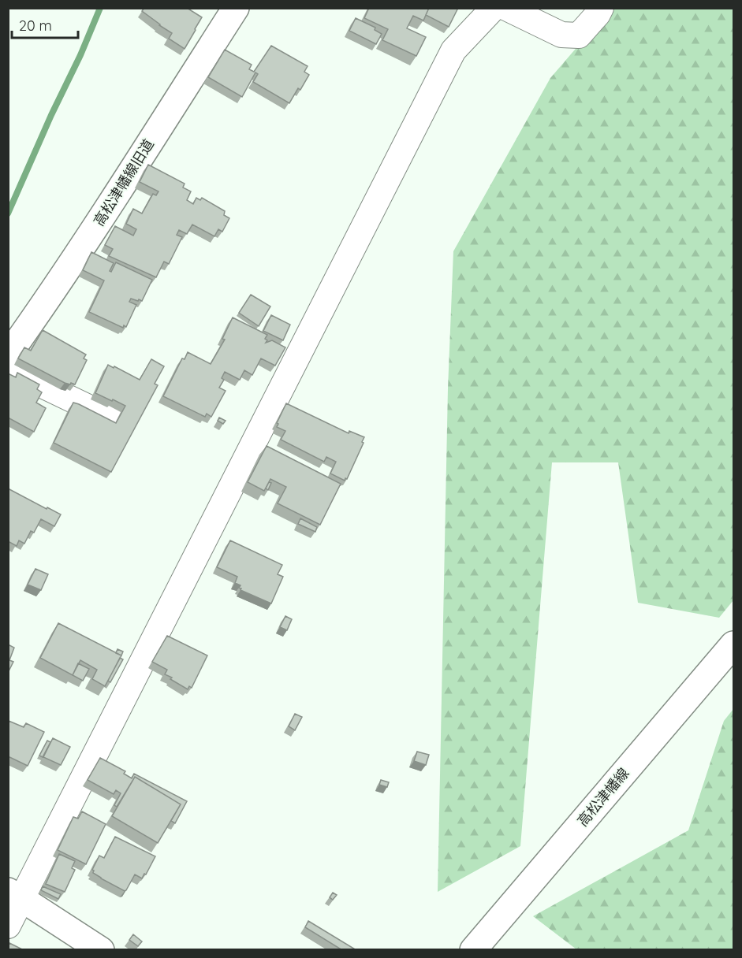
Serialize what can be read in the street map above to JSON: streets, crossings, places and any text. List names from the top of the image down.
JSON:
{
  "streets": {
    "main road": ["高松津幡線旧道", "高松津幡線"]
  },
  "scale_bar": "20 m"
}
